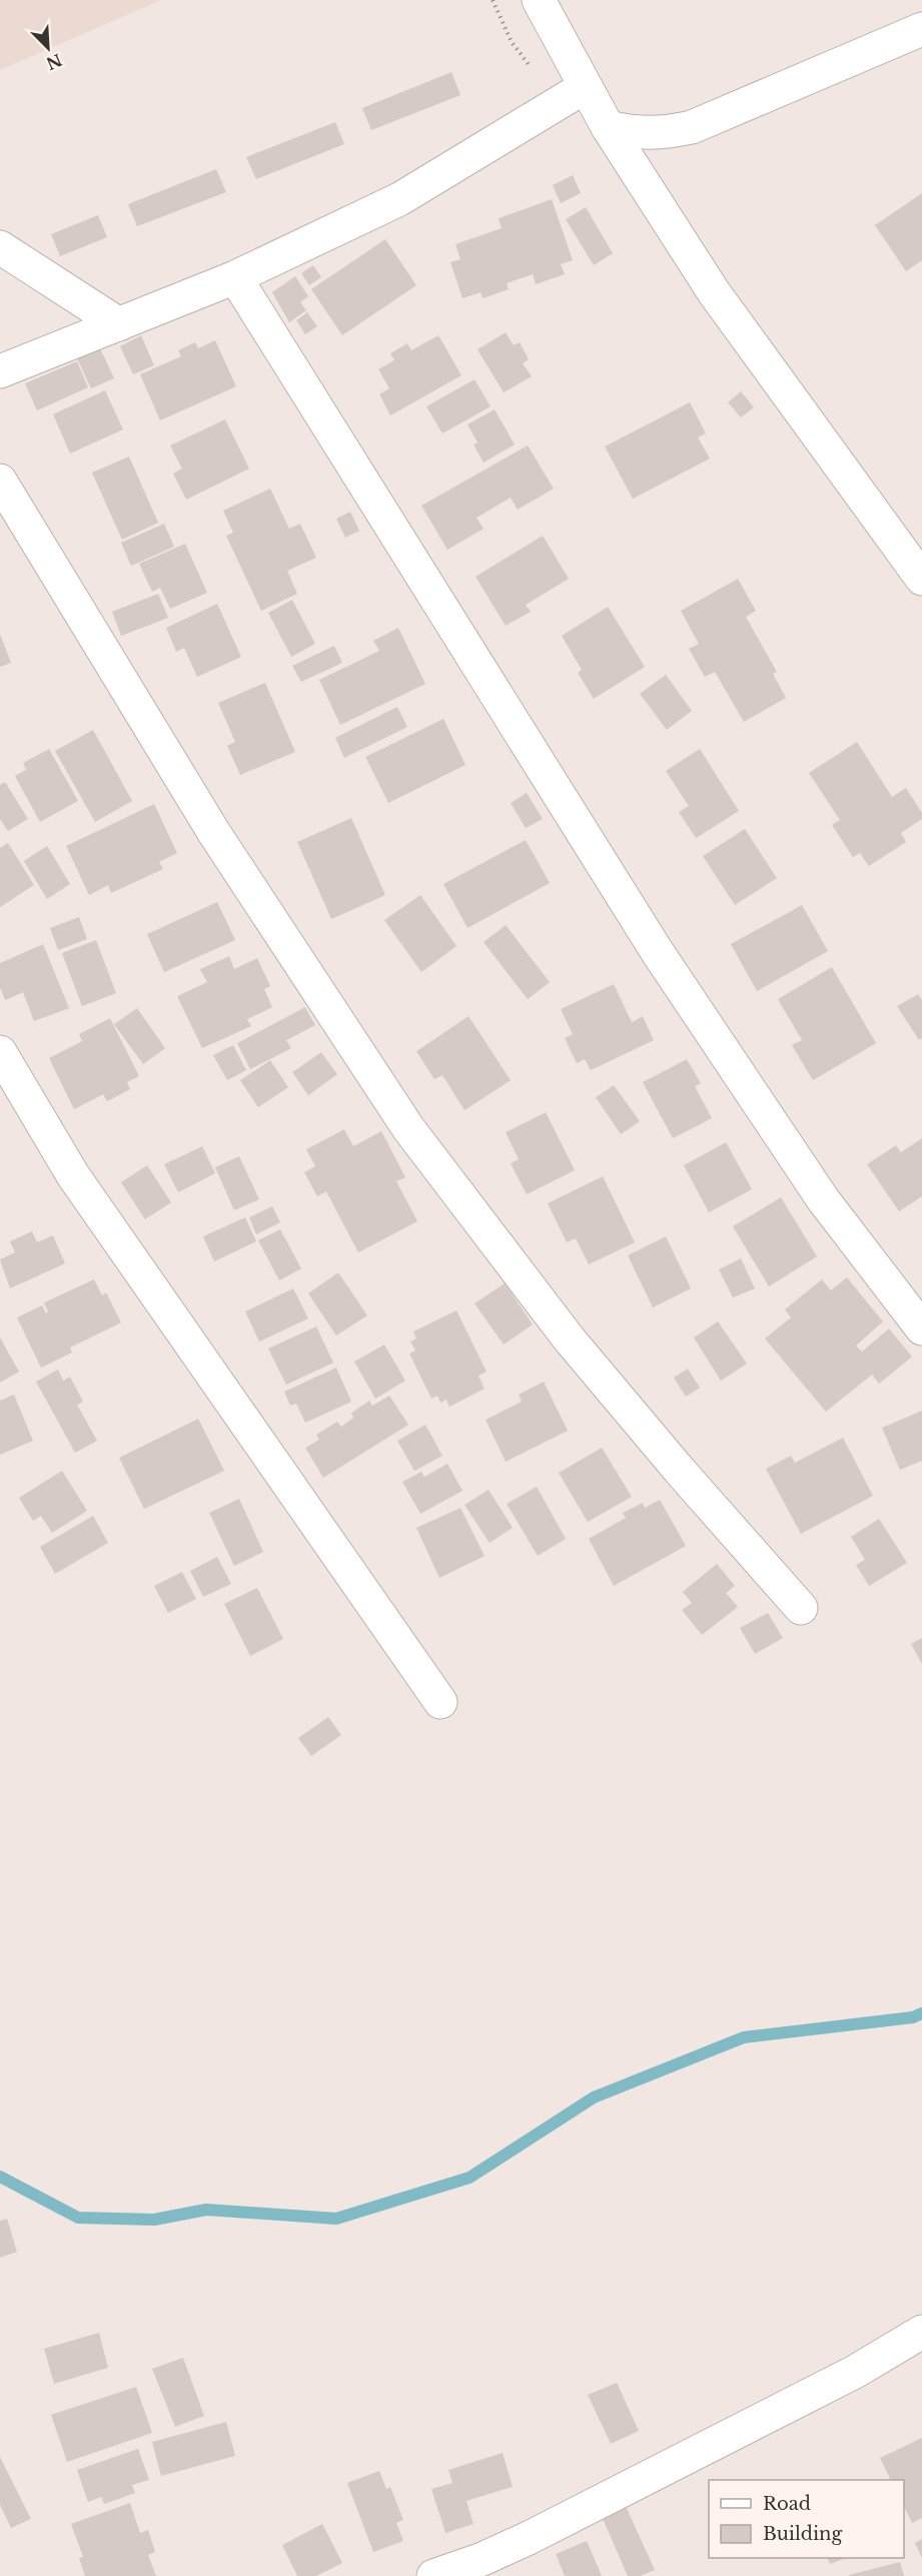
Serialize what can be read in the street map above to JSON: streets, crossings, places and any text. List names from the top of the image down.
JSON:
{
  "legend": ["Road", "Building"],
  "north": "bottom right"
}
